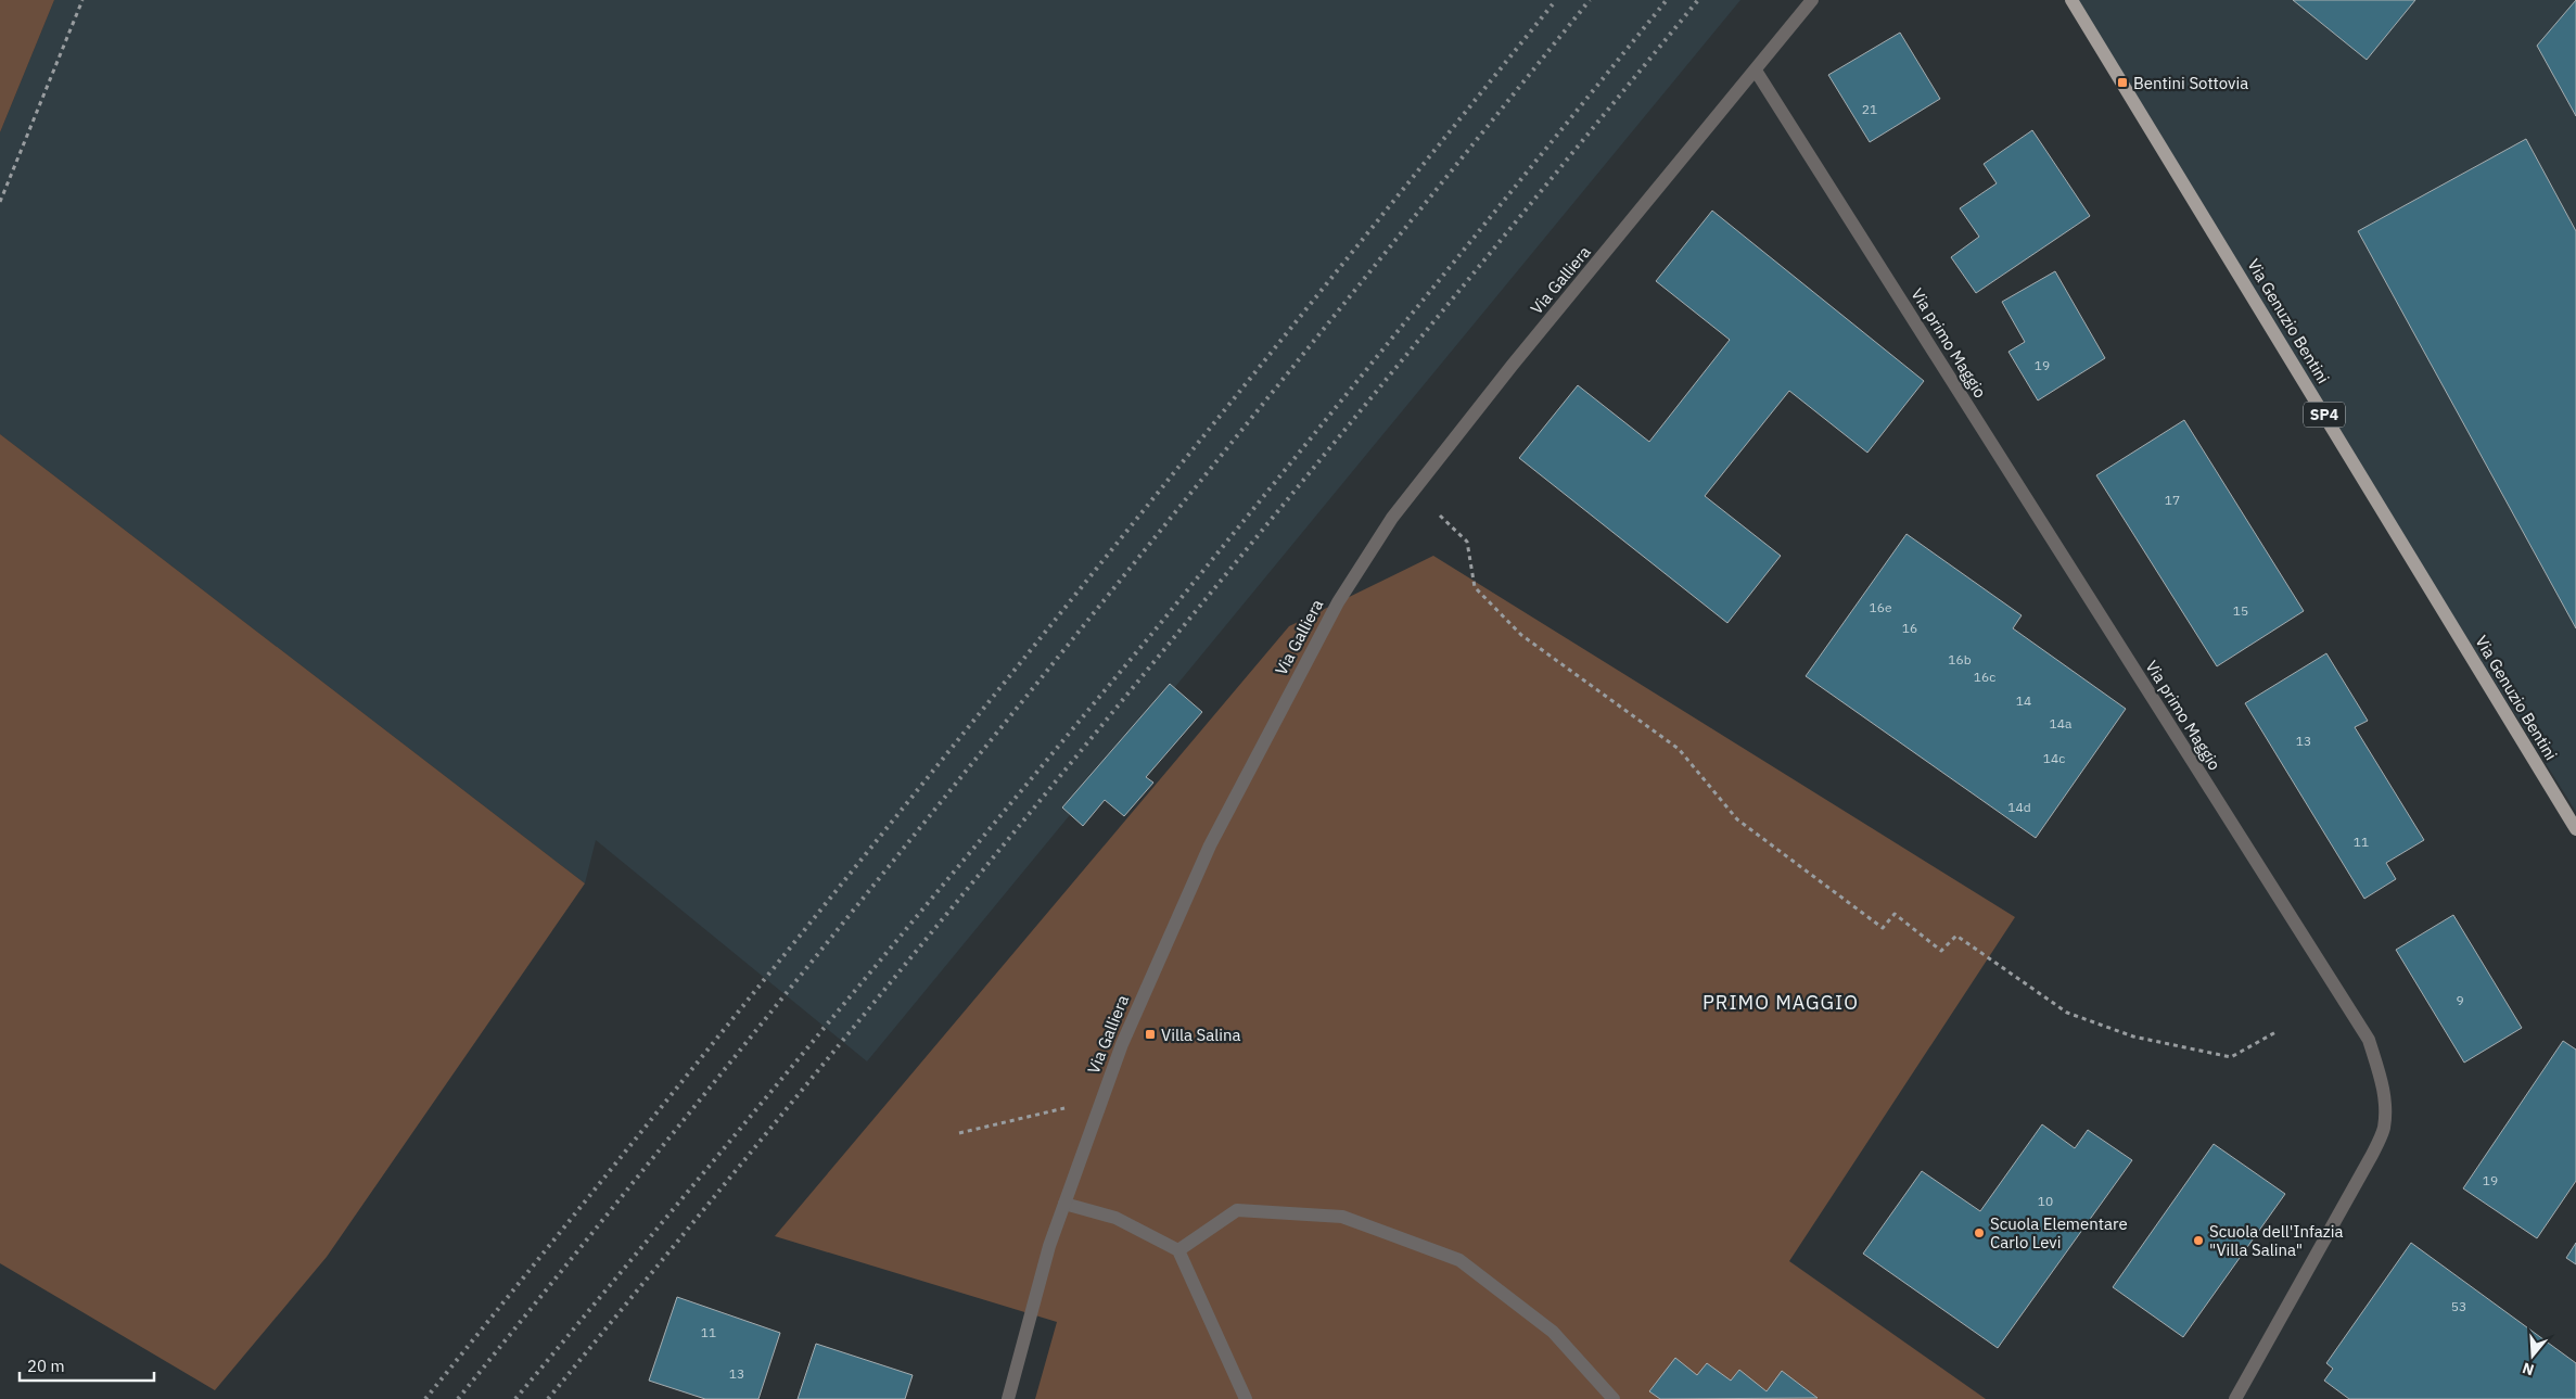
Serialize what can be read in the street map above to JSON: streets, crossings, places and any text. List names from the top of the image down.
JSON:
{
  "streets": {
    "main road": ["Via Genuzio Bentini", "SP4"],
    "street": ["Via Galliera", "Via primo Maggio"]
  },
  "crossings": [
    ["Via Galliera", "Via primo Maggio"]
  ],
  "districts": ["PRIMO MAGGIO"],
  "places": {
    "transit": ["Bentini Sottovia", "Villa Salina"],
    "other": ["Scuola Elementare Carlo Levi", "Scuola dell'Infazia \"Villa Salina\""]
  },
  "house_numbers": [
    "21",
    "19",
    "17",
    "16e",
    "15",
    "16",
    "16b",
    "16c",
    "14",
    "14a",
    "13",
    "14c",
    "14d",
    "11",
    "9",
    "19",
    "10",
    "53",
    "11",
    "13"
  ],
  "scale_bar": "20 m",
  "north": "bottom"
}
